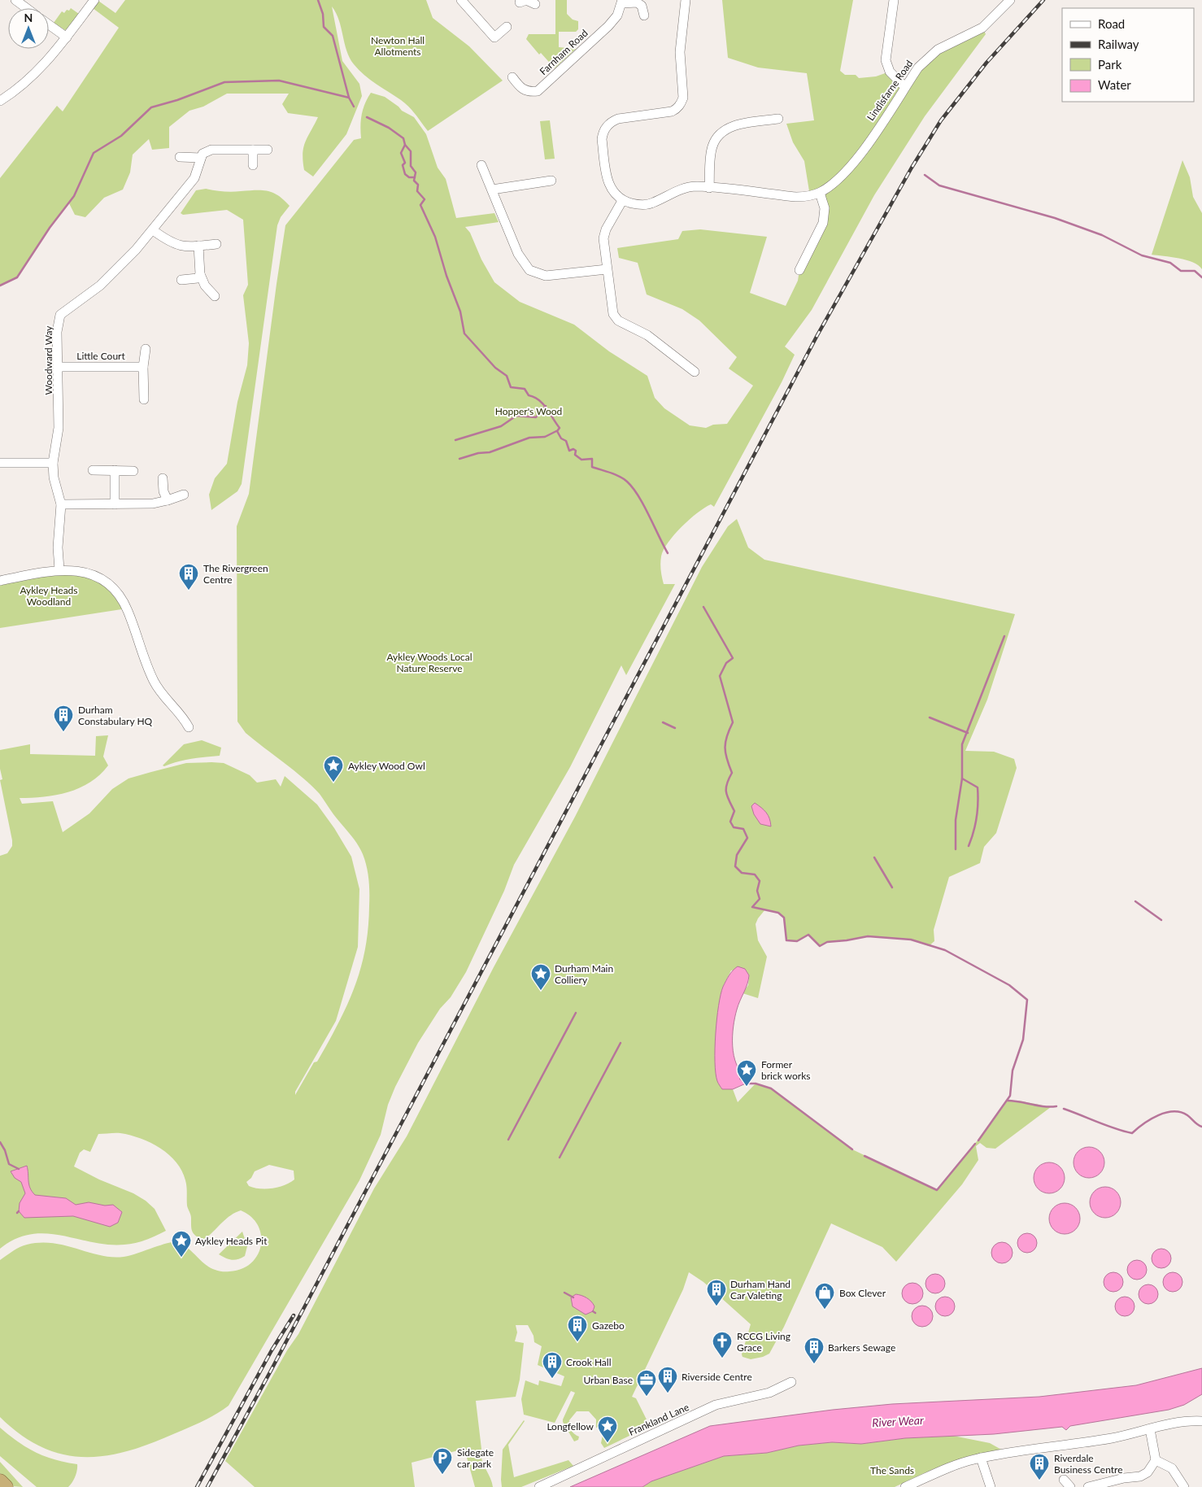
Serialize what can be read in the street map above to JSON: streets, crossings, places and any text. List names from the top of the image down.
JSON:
{
  "streets": {
    "street": [
      "Farnham Road",
      "Lindisfarne Road",
      "Little Court",
      "Woodward Way",
      "Frankland Lane"
    ]
  },
  "crossings": [
    ["Little Court", "Woodward Way"]
  ],
  "water": ["River Wear"],
  "parks": [
    "Newton Hall Allotments",
    "Hopper's Wood",
    "Aykley Heads Woodland",
    "Aykley Woods Local Nature Reserve",
    "The Sands"
  ],
  "places": {
    "building": [
      "The Rivergreen Centre",
      "Durham Constabulary HQ",
      "Durham Hand Car Valeting",
      "Gazebo",
      "Barkers Sewage",
      "Crook Hall",
      "Riverside Centre",
      "Riverdale Business Centre"
    ],
    "place": [
      "Aykley Wood Owl",
      "Durham Main Colliery",
      "Former brick works",
      "Aykley Heads Pit",
      "Longfellow"
    ],
    "shop": ["Box Clever"],
    "church": ["RCCG Living Grace"],
    "office": ["Urban Base"],
    "parking": ["Sidegate car park"]
  },
  "legend": [
    "Road",
    "Railway",
    "Park",
    "Water"
  ],
  "north": "top"
}
